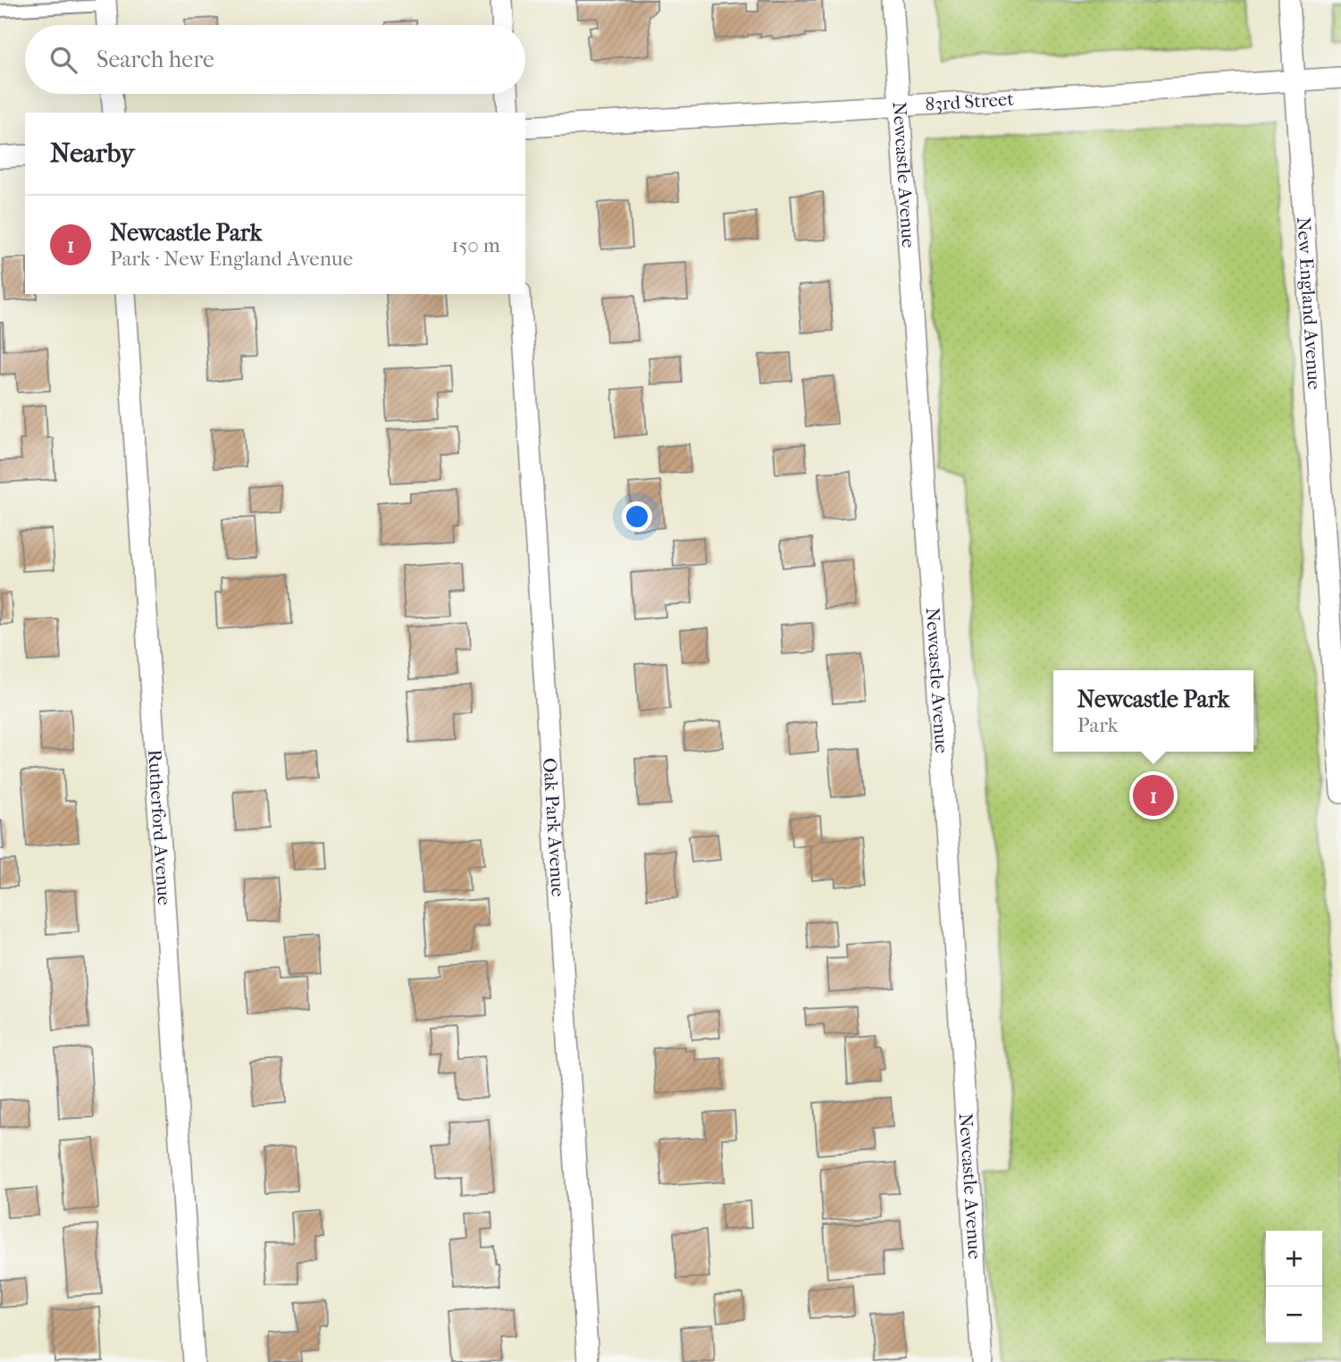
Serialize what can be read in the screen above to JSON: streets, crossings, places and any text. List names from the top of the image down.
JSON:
{
  "streets": {
    "street": [
      "83rd Street",
      "Newcastle Avenue",
      "New England Avenue",
      "Rutherford Avenue",
      "Oak Park Avenue"
    ]
  },
  "crossings": [
    ["83rd Street", "Newcastle Avenue"],
    ["83rd Street", "New England Avenue"]
  ],
  "page": {
    "search": "Search here",
    "heading": "Nearby",
    "list": [
      {
        "mark": "1",
        "name": "Newcastle Park",
        "note": "Park · New England Avenue",
        "value": "150 m"
      }
    ],
    "popup": ["Newcastle Park", "Park"],
    "pins": "1",
    "map_buttons": ["+", "−"]
  }
}
